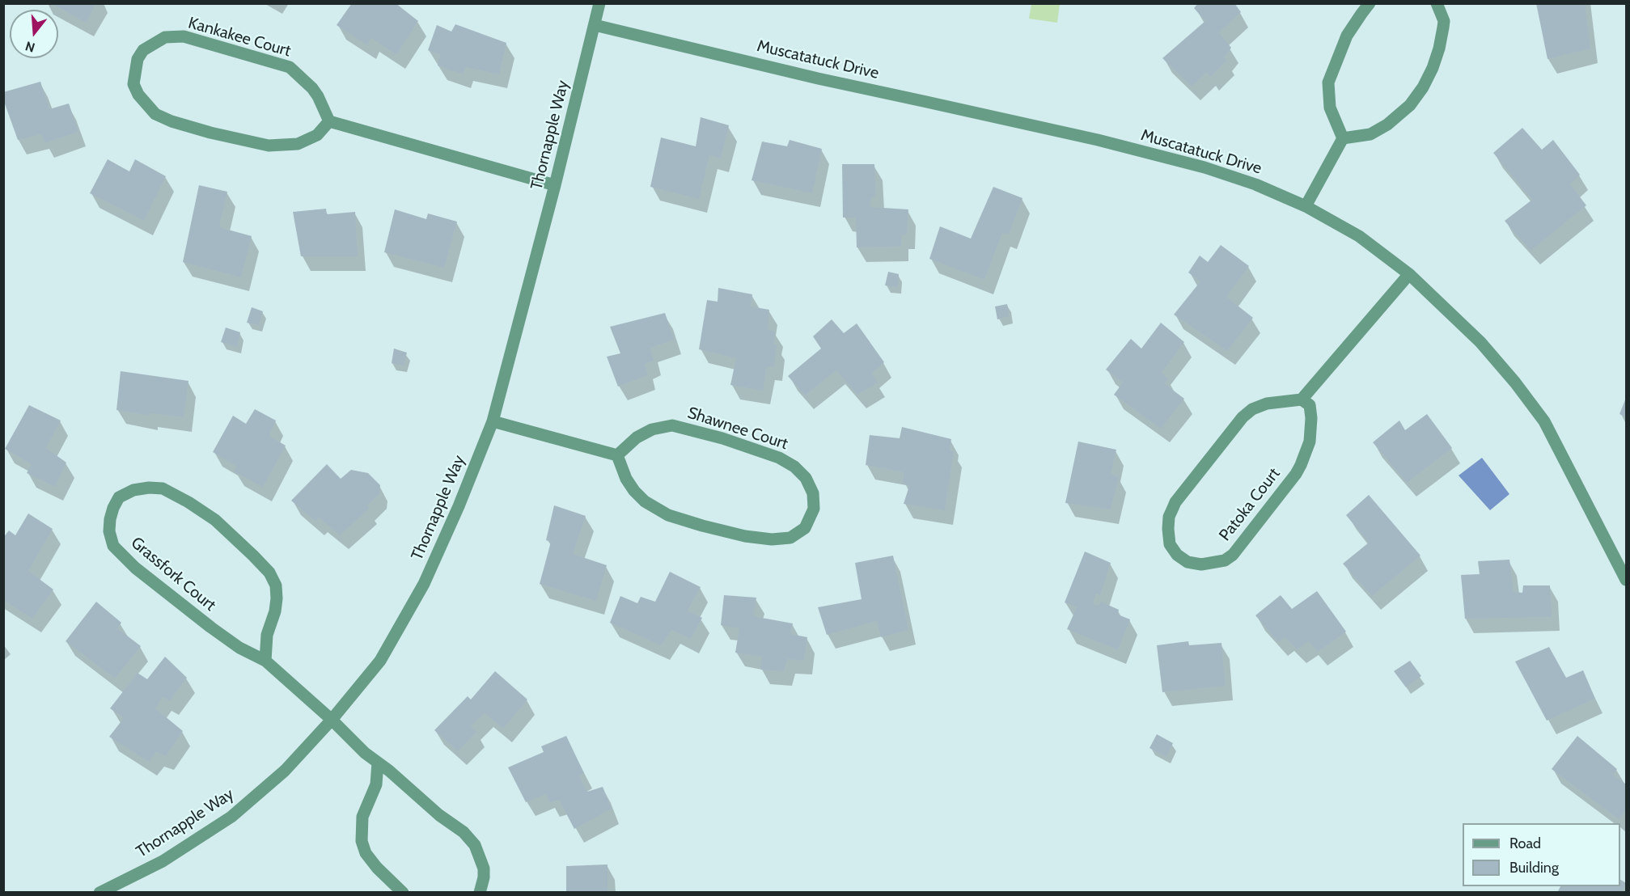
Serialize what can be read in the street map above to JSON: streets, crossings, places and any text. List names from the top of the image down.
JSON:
{
  "streets": {
    "street": [
      "Kankakee Court",
      "Muscatatuck Drive",
      "Thornapple Way",
      "Shawnee Court",
      "Patoka Court",
      "Grassfork Court"
    ]
  },
  "crossings": [
    ["Muscatatuck Drive", "Thornapple Way"],
    ["Thornapple Way", "Grassfork Court"]
  ],
  "legend": ["Road", "Building"],
  "north": "bottom"
}
